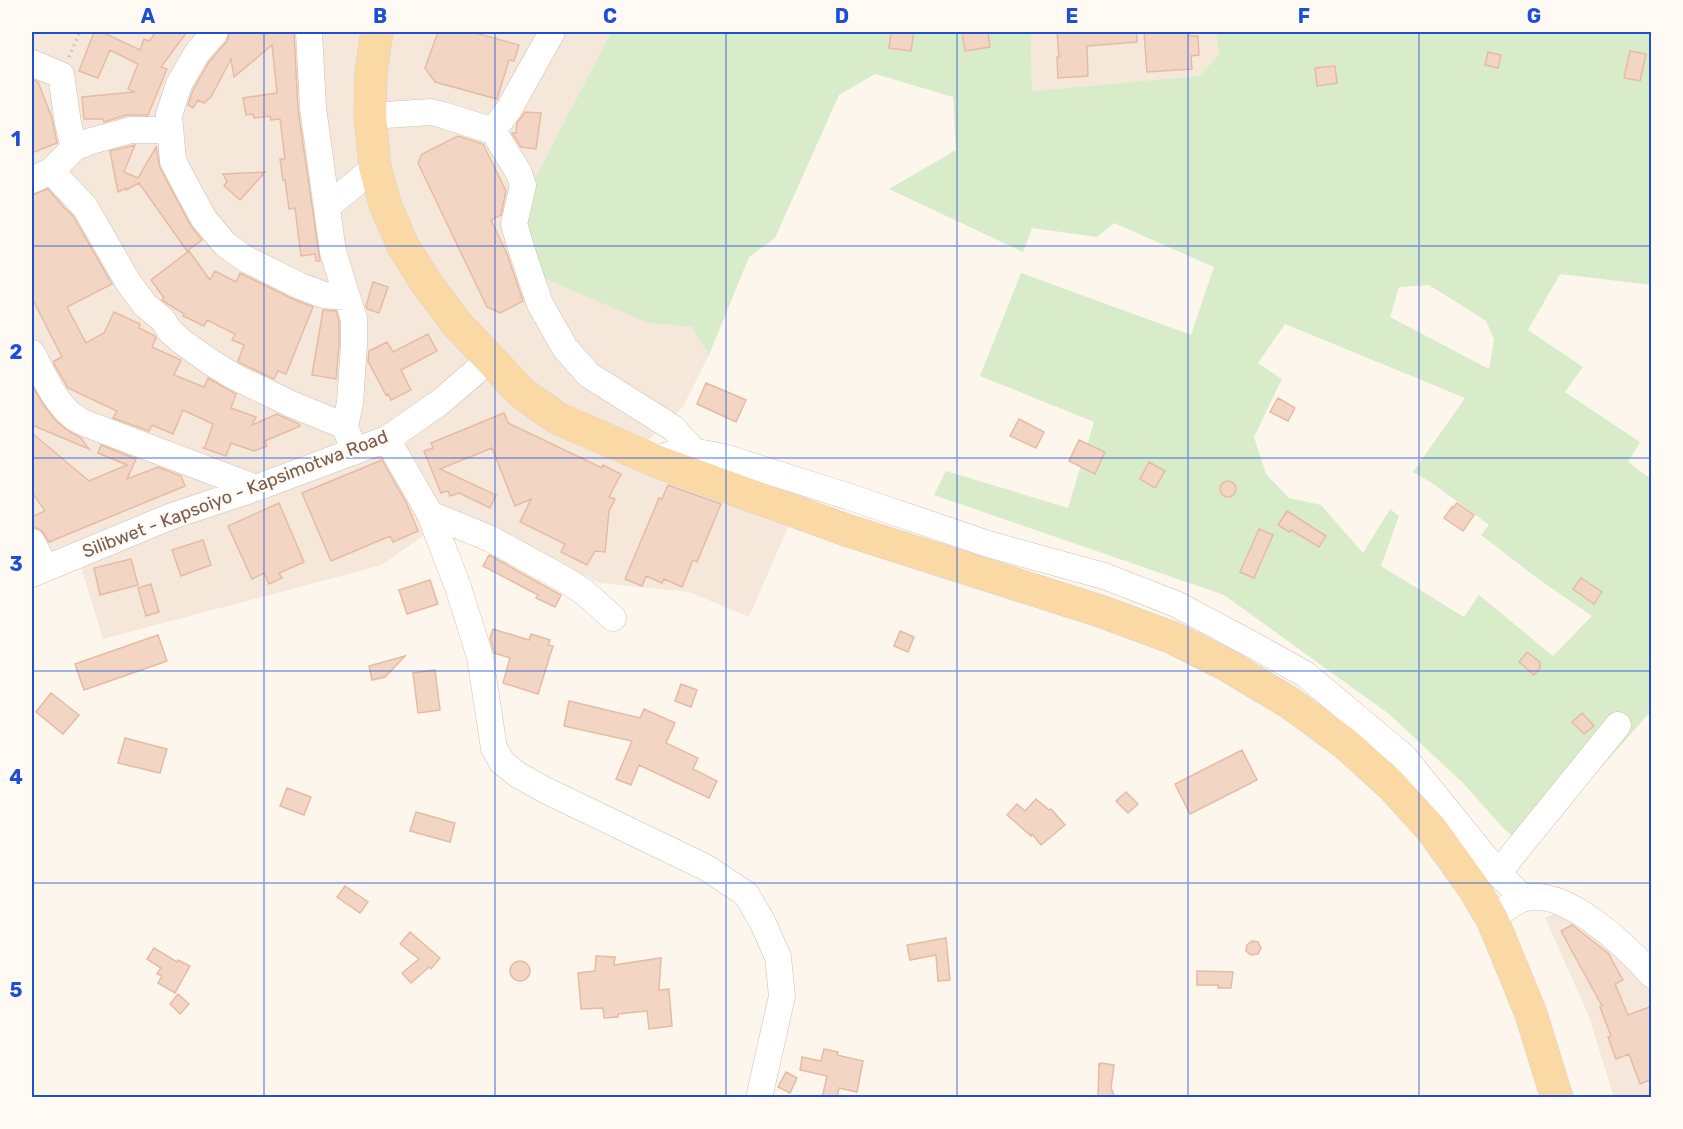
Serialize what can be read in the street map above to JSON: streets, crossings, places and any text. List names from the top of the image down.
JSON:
{
  "streets": {
    "street": ["Silibwet - Kapsoiyo - Kapsimotwa Road"]
  },
  "grid": {
    "columns": [
      "A",
      "B",
      "C",
      "D",
      "E",
      "F",
      "G"
    ],
    "rows": [
      "1",
      "2",
      "3",
      "4",
      "5"
    ]
  }
}
